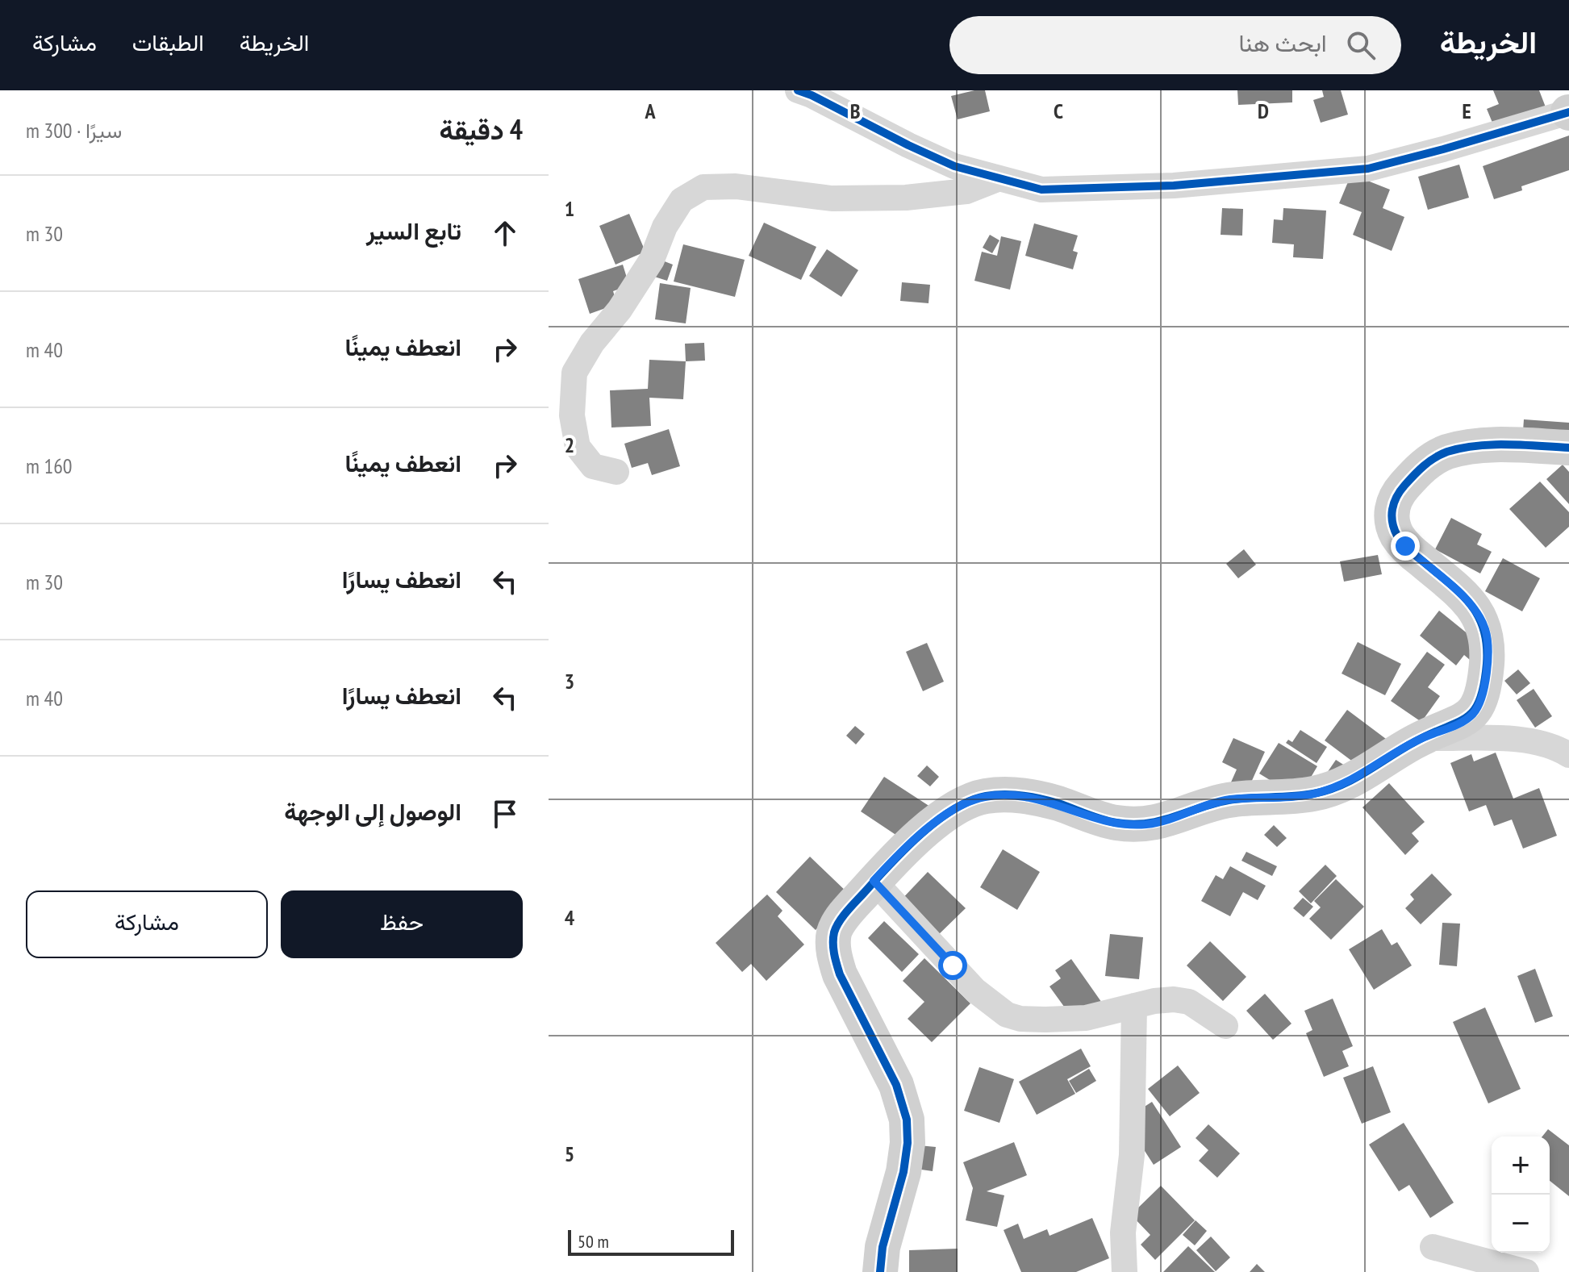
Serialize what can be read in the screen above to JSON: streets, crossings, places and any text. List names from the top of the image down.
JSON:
{
  "scale_bar": "50 m",
  "page": {
    "header": "الخريطة",
    "search": "ابحث هنا",
    "nav": ["الخريطة", "الطبقات", "مشاركة"],
    "heading": ["4 دقيقة", "سيرًا · 300 m"],
    "list": [
      ["تابع السير", "30 m"],
      ["انعطف يمينًا", "40 m"],
      ["انعطف يمينًا", "160 m"],
      ["انعطف يسارًا", "30 m"],
      ["انعطف يسارًا", "40 m"],
      "الوصول إلى الوجهة"
    ],
    "buttons": ["حفظ", "مشاركة"],
    "map_buttons": ["+", "−"],
    "scale": "50 m"
  },
  "grid": {
    "columns": [
      "A",
      "B",
      "C",
      "D",
      "E"
    ],
    "rows": [
      "1",
      "2",
      "3",
      "4",
      "5"
    ]
  }
}
